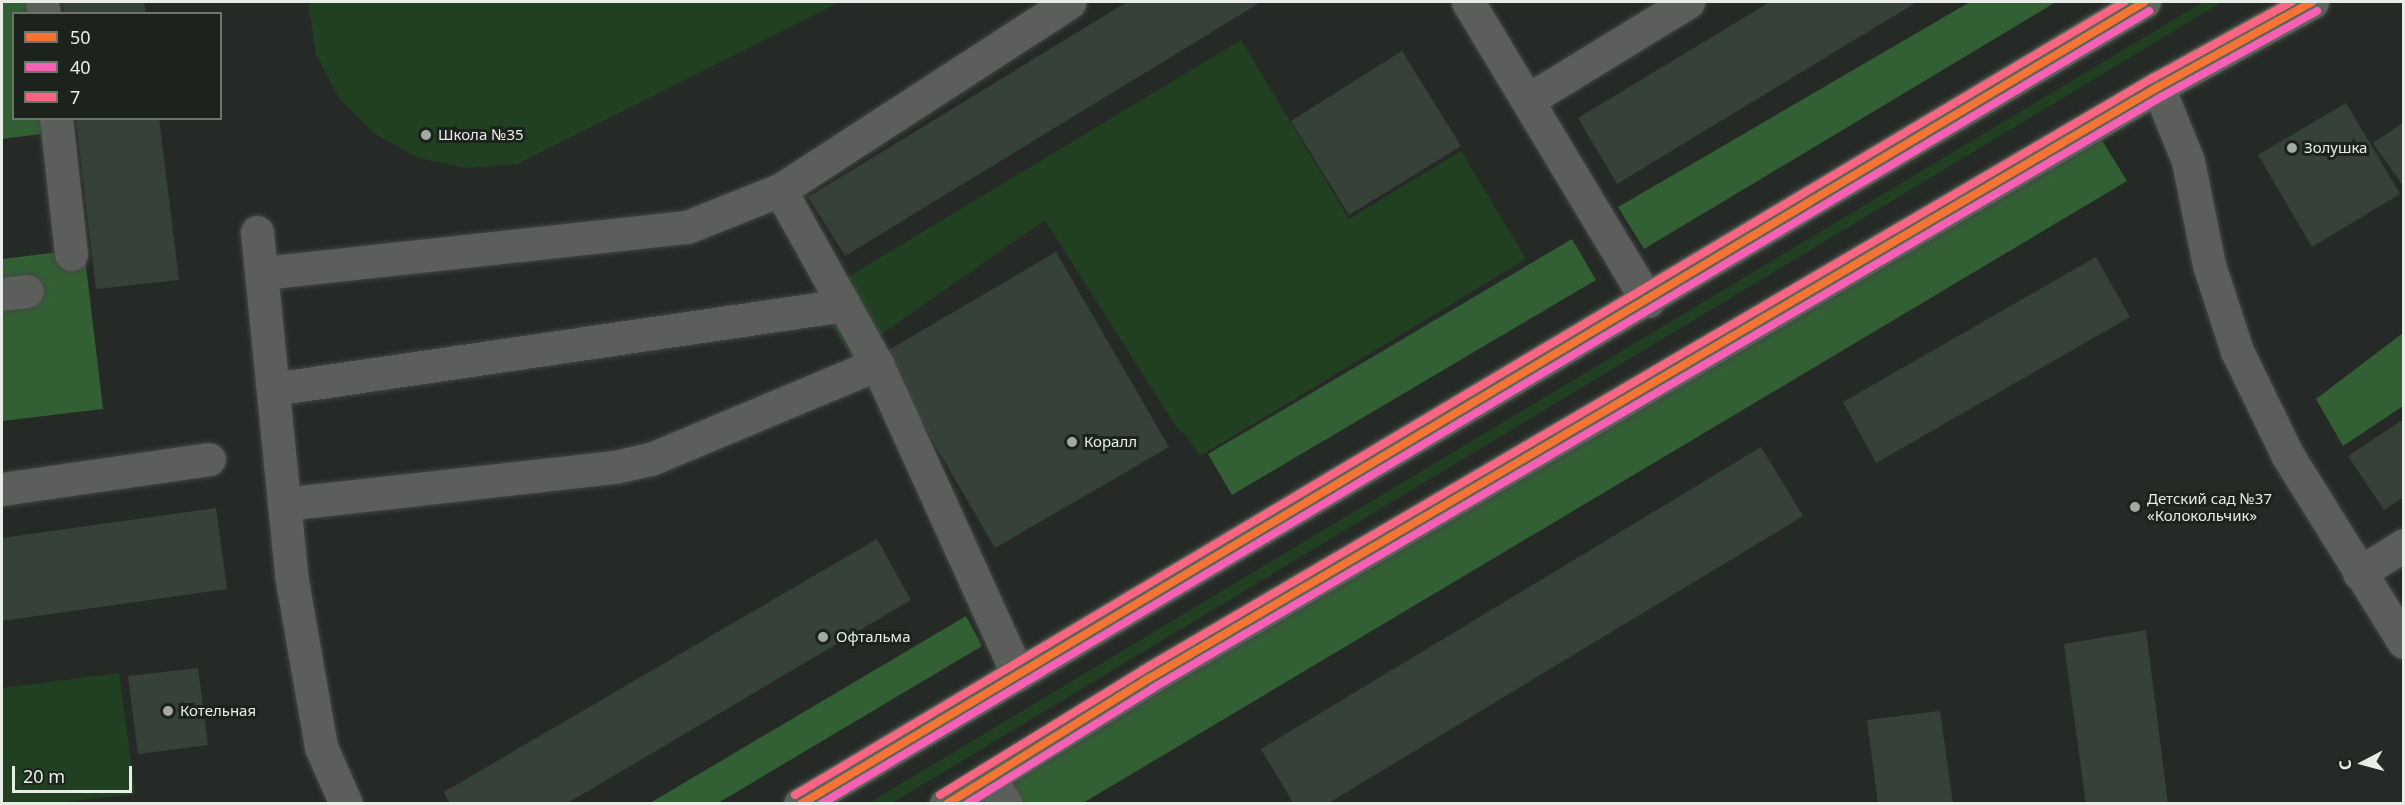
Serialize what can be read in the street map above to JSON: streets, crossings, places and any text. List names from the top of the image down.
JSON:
{
  "places": [
    "Школа №35",
    "Золушка",
    "Коралл",
    "Детский сад №37 «Колокольчик»",
    "Офтальма",
    "Котельная"
  ],
  "lines": ["transit line 50", "transit line 7", "transit line 40"],
  "legend": ["50", "40", "7"],
  "scale_bar": "20 m",
  "north": "left"
}
